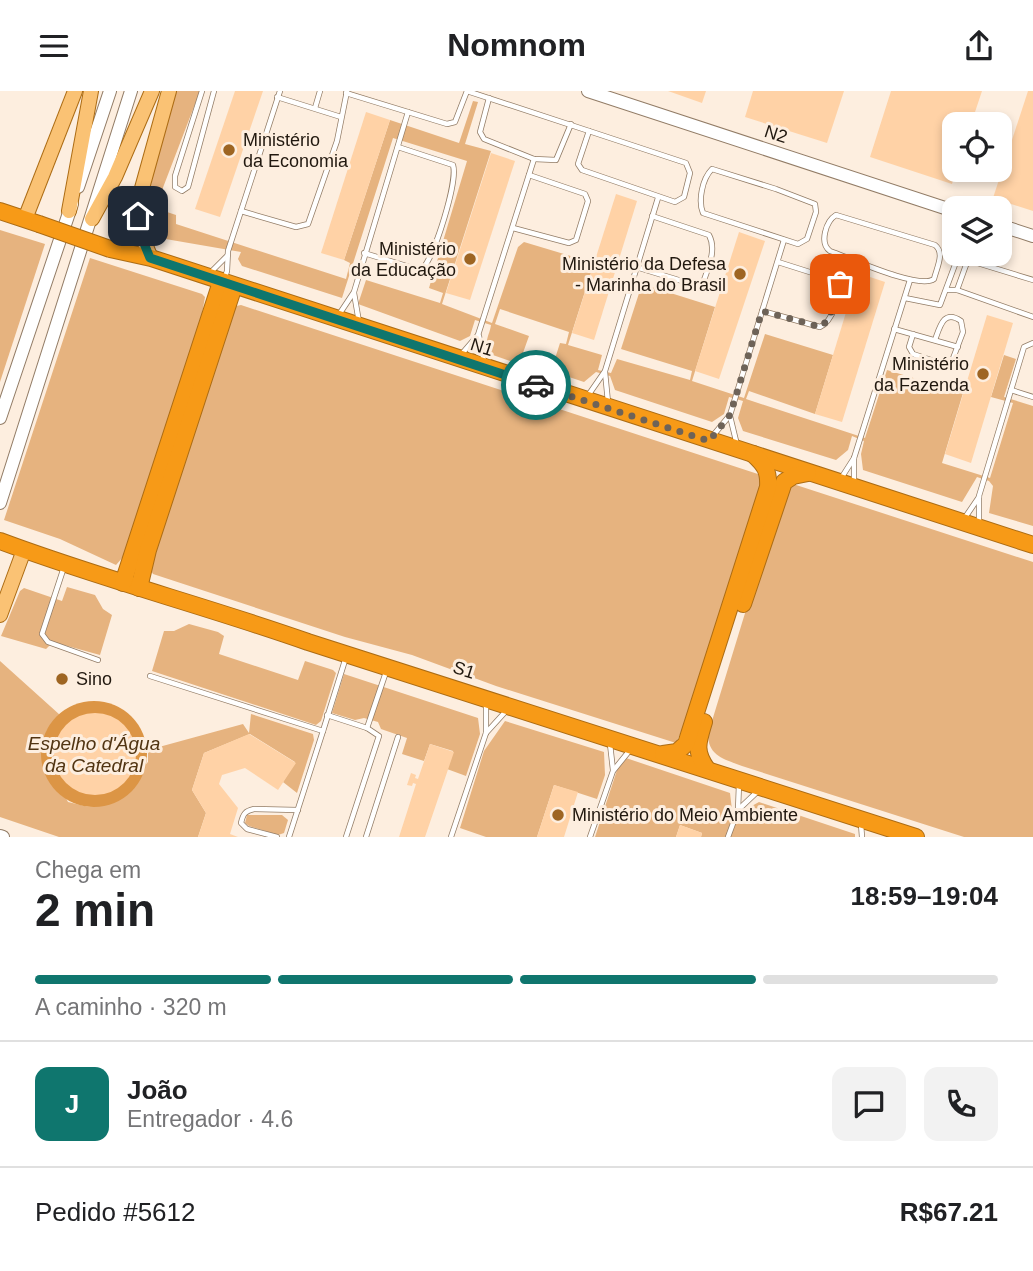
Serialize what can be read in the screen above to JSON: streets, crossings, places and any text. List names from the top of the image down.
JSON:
{
  "streets": {
    "highway": ["N1", "S1"],
    "main road": ["N2"]
  },
  "water": ["Espelho d'Água da Catedral"],
  "places": [
    "Ministério da Economia",
    "Ministério da Educação",
    "Ministério da Defesa - Marinha do Brasil",
    "Ministério da Fazenda",
    "Sino",
    "Ministério do Meio Ambiente"
  ],
  "page": {
    "header": "Nomnom",
    "heading": ["2 min", "Chega em", "18:59–19:04"],
    "panel": [
      "João",
      "Entregador · 4.6",
      "Pedido #5612",
      "R$67.21"
    ],
    "bar": "A caminho · 320 m",
    "round": "J"
  }
}
